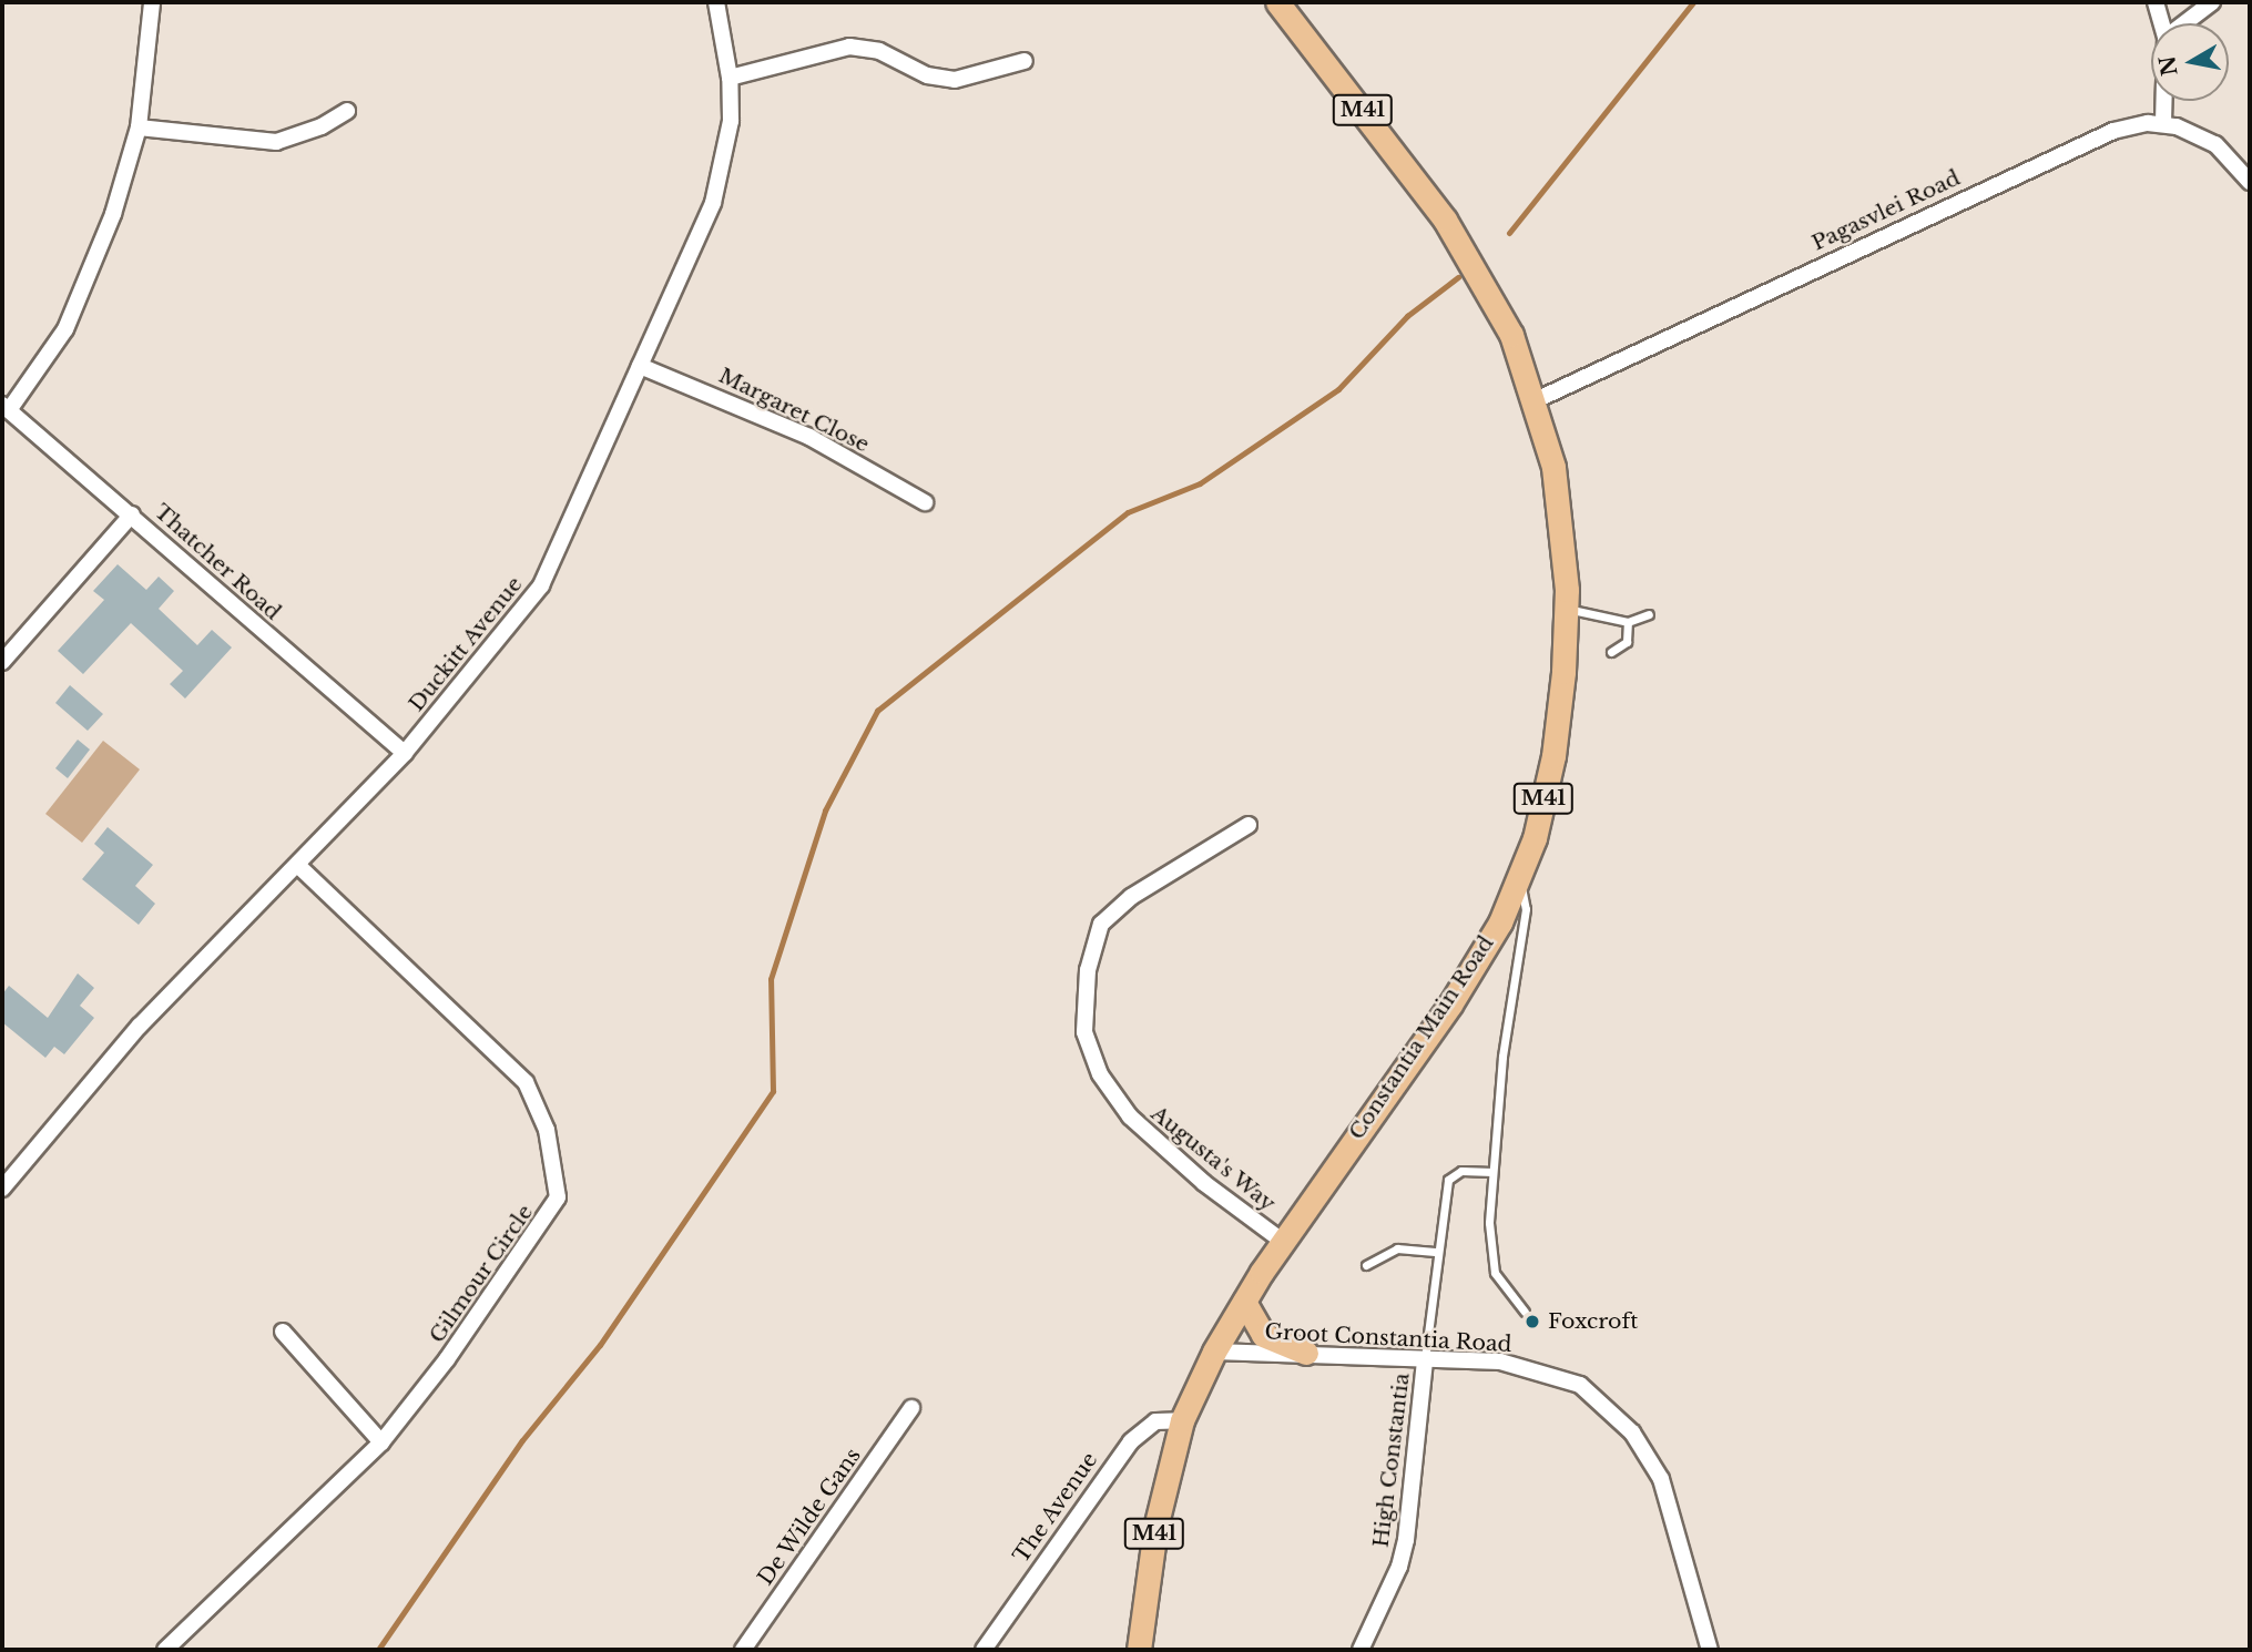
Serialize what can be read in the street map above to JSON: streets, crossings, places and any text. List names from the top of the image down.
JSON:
{
  "streets": {
    "main road": ["M41", "Constantia Main Road"],
    "street": [
      "Pagasvlei Road",
      "Margaret Close",
      "Thatcher Road",
      "Duckitt Avenue",
      "Augusta's Way",
      "Gilmour Circle",
      "Groot Constantia Road",
      "High Constantia",
      "The Avenue",
      "De Wilde Gans"
    ]
  },
  "crossings": [
    ["Pagasvlei Road", "Constantia Main Road"],
    ["Margaret Close", "Duckitt Avenue"],
    ["Thatcher Road", "Duckitt Avenue"],
    ["Duckitt Avenue", "Gilmour Circle"],
    ["Constantia Main Road", "Augusta's Way"],
    ["Constantia Main Road", "Groot Constantia Road"],
    ["Constantia Main Road", "The Avenue"],
    ["Groot Constantia Road", "High Constantia"]
  ],
  "places": ["Foxcroft"],
  "north": "left"
}
